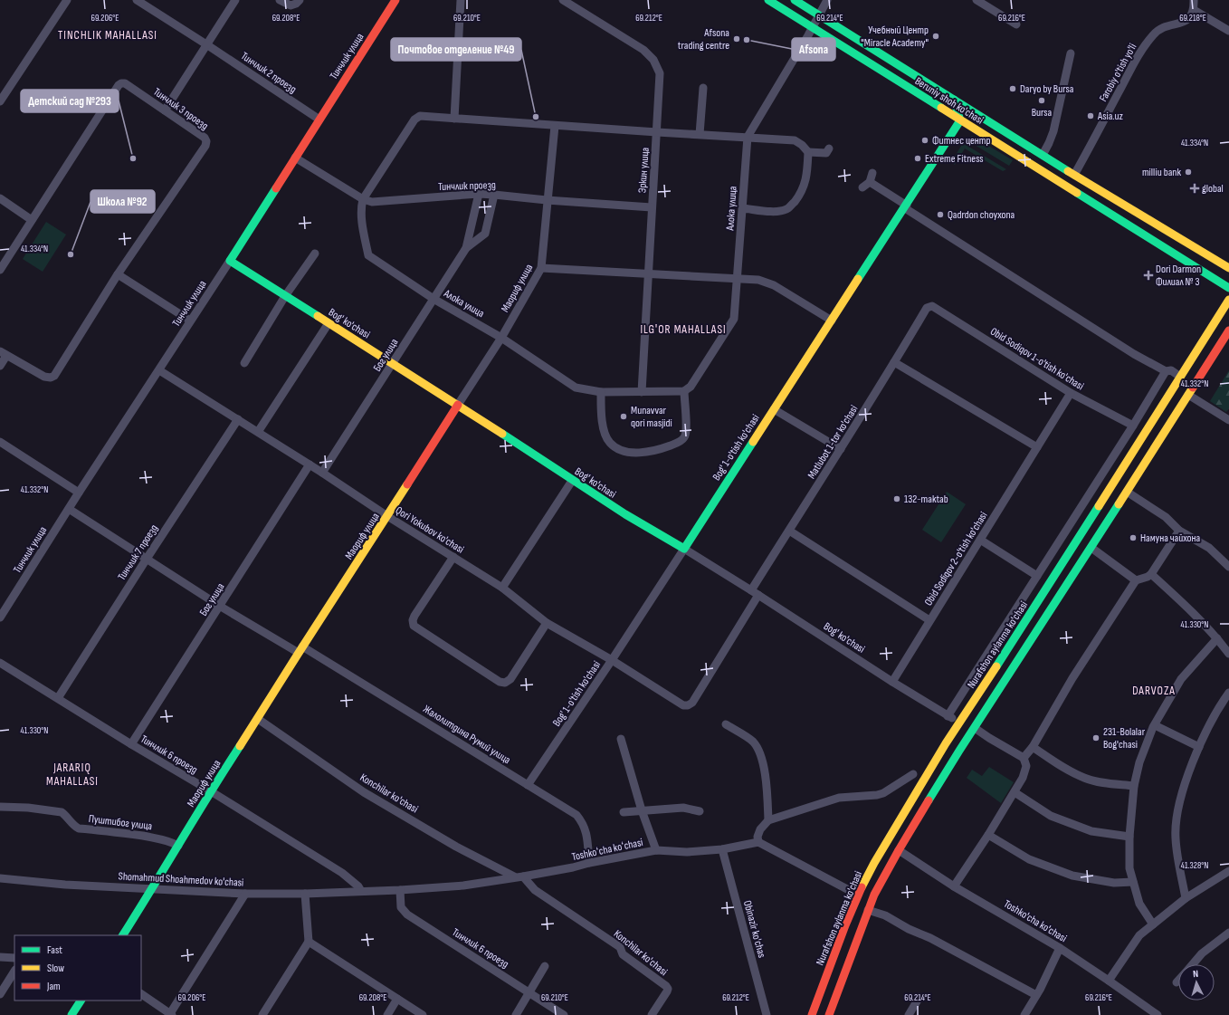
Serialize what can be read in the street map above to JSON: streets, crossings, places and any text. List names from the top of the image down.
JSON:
{
  "streets": {
    "main road": [
      "Тинчлик улица",
      "Beruniy shoh ko'chasi",
      "Маориф улица",
      "Bog' ko'chasi",
      "Bog' 1-o'tish ko'chasi",
      "Nurafshon aylanma ko'chasi"
    ],
    "street": [
      "Тинчлик 2 проезд",
      "Farobiy o'tish yo'li",
      "Тинчлик 3 проезд",
      "Эркин улица",
      "Тинчлик проезд",
      "Алока улица",
      "Бог улица",
      "Obid Sodiqov 1-o'tish ko'chasi",
      "Matlubot 1-tor ko'chasi",
      "Qori Yokubov ko'chasi",
      "Тинчлик 7 проезд",
      "Obid Sodiqov 2-o'tish ko'chasi",
      "Жалолитдина Румий улица",
      "Тинчлик 6 проезд",
      "Konchilar ko'chasi",
      "Пуштибог улица",
      "Toshkoʻcha koʻchasi",
      "Shomahmud Shoahmedov ko'chasi",
      "Toshko'cha ko'chasi",
      "Obinazir ko'chas"
    ]
  },
  "crossings": [
    ["Тинчлик улица", "Тинчлик 2 проезд"],
    ["Тинчлик улица", "Тинчлик проезд"],
    ["Тинчлик улица", "Bog' ko'chasi"],
    ["Тинчлик улица", "Qori Yokubov ko'chasi"],
    ["Тинчлик улица", "Жалолитдина Румий улица"],
    ["Farobiy o'tish yo'li", "Beruniy shoh ko'chasi"],
    ["Beruniy shoh ko'chasi", "Алока улица"],
    ["Beruniy shoh ko'chasi", "Bog' 1-o'tish ko'chasi"],
    ["Эркин улица", "Тинчлик проезд"],
    ["Эркин улица", "Алока улица"],
    ["Тинчлик проезд", "Алока улица"],
    ["Тинчлик проезд", "Маориф улица"],
    ["Тинчлик проезд", "Бог улица"],
    ["Алока улица", "Маориф улица"],
    ["Алока улица", "Бог улица"],
    ["Маориф улица", "Bog' ko'chasi"],
    ["Маориф улица", "Qori Yokubov ko'chasi"],
    ["Маориф улица", "Жалолитдина Румий улица"],
    ["Маориф улица", "Тинчлик 6 проезд"],
    ["Маориф улица", "Konchilar ko'chasi"],
    ["Маориф улица", "Пуштибог улица"],
    ["Маориф улица", "Shomahmud Shoahmedov ko'chasi"],
    ["Bog' ko'chasi", "Бог улица"],
    ["Bog' ko'chasi", "Matlubot 1-tor ko'chasi"],
    ["Bog' ko'chasi", "Bog' 1-o'tish ko'chasi"],
    ["Bog' ko'chasi", "Obid Sodiqov 2-o'tish ko'chasi"],
    ["Бог улица", "Qori Yokubov ko'chasi"],
    ["Бог улица", "Жалолитдина Румий улица"],
    ["Бог улица", "Тинчлик 6 проезд"],
    ["Obid Sodiqov 1-o'tish ko'chasi", "Matlubot 1-tor ko'chasi"],
    ["Obid Sodiqov 1-o'tish ko'chasi", "Obid Sodiqov 2-o'tish ko'chasi"],
    ["Matlubot 1-tor ko'chasi", "Qori Yokubov ko'chasi"],
    ["Bog' 1-o'tish ko'chasi", "Qori Yokubov ko'chasi"],
    ["Bog' 1-o'tish ko'chasi", "Жалолитдина Румий улица"],
    ["Qori Yokubov ko'chasi", "Тинчлик 7 проезд"],
    ["Тинчлик 7 проезд", "Жалолитдина Румий улица"],
    ["Тинчлик 7 проезд", "Тинчлик 6 проезд"],
    ["Жалолитдина Румий улица", "Toshkoʻcha koʻchasi"],
    ["Тинчлик 6 проезд", "Toshkoʻcha koʻchasi"],
    ["Тинчлик 6 проезд", "Shomahmud Shoahmedov ko'chasi"],
    ["Konchilar ko'chasi", "Toshkoʻcha koʻchasi"],
    ["Toshkoʻcha koʻchasi", "Shomahmud Shoahmedov ko'chasi"],
    ["Toshkoʻcha koʻchasi", "Obinazir ko'chas"]
  ],
  "districts": [
    "TINCHLIK MAHALLASI",
    "ILG'OR MAHALLASI",
    "DARVOZA",
    "JARARIQ MAHALLASI"
  ],
  "places": {
    "other": [
      "Учебный Центр \"Miracle Academy\"",
      "Afsona trading centre",
      "Afsona",
      "Daryo by Bursa",
      "Bursa",
      "Asia.uz",
      "Почтовое отделение №49",
      "Фитнес центр",
      "Детский сад №293",
      "Extreme Fitness",
      "milliu bank",
      "Qadrdon choyxona",
      "Школа №92",
      "Munavvar qori masjidi",
      "132-maktab",
      "Намуна чайхона",
      "231-Bolalar Bog'chasi"
    ],
    "health": ["global", "Dori Darmon Филиал № 3"]
  },
  "legend": ["Fast", "Slow", "Jam"],
  "north": "top",
  "coordinates": [
    "69.206°E",
    "69.208°E",
    "69.210°E",
    "69.212°E",
    "69.214°E",
    "69.216°E",
    "69.218°E",
    "41.334°N",
    "41.332°N",
    "41.330°N",
    "41.328°N"
  ]
}
